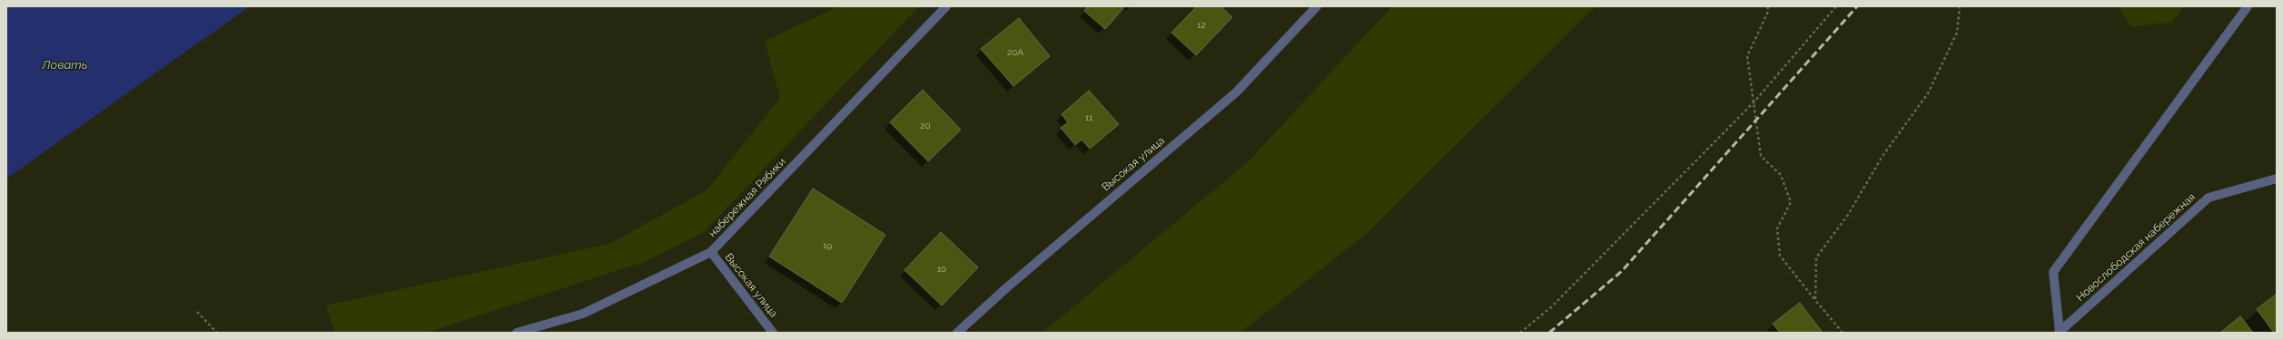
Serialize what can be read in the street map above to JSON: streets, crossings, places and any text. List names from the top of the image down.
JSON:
{
  "streets": {
    "street": ["Высокая улица", "набережная Рябики", "Новослободская набережная"]
  },
  "crossings": [
    ["Высокая улица", "набережная Рябики"]
  ],
  "water": ["Ловать"],
  "house_numbers": [
    "12",
    "20А",
    "11",
    "20",
    "19",
    "10"
  ]
}
